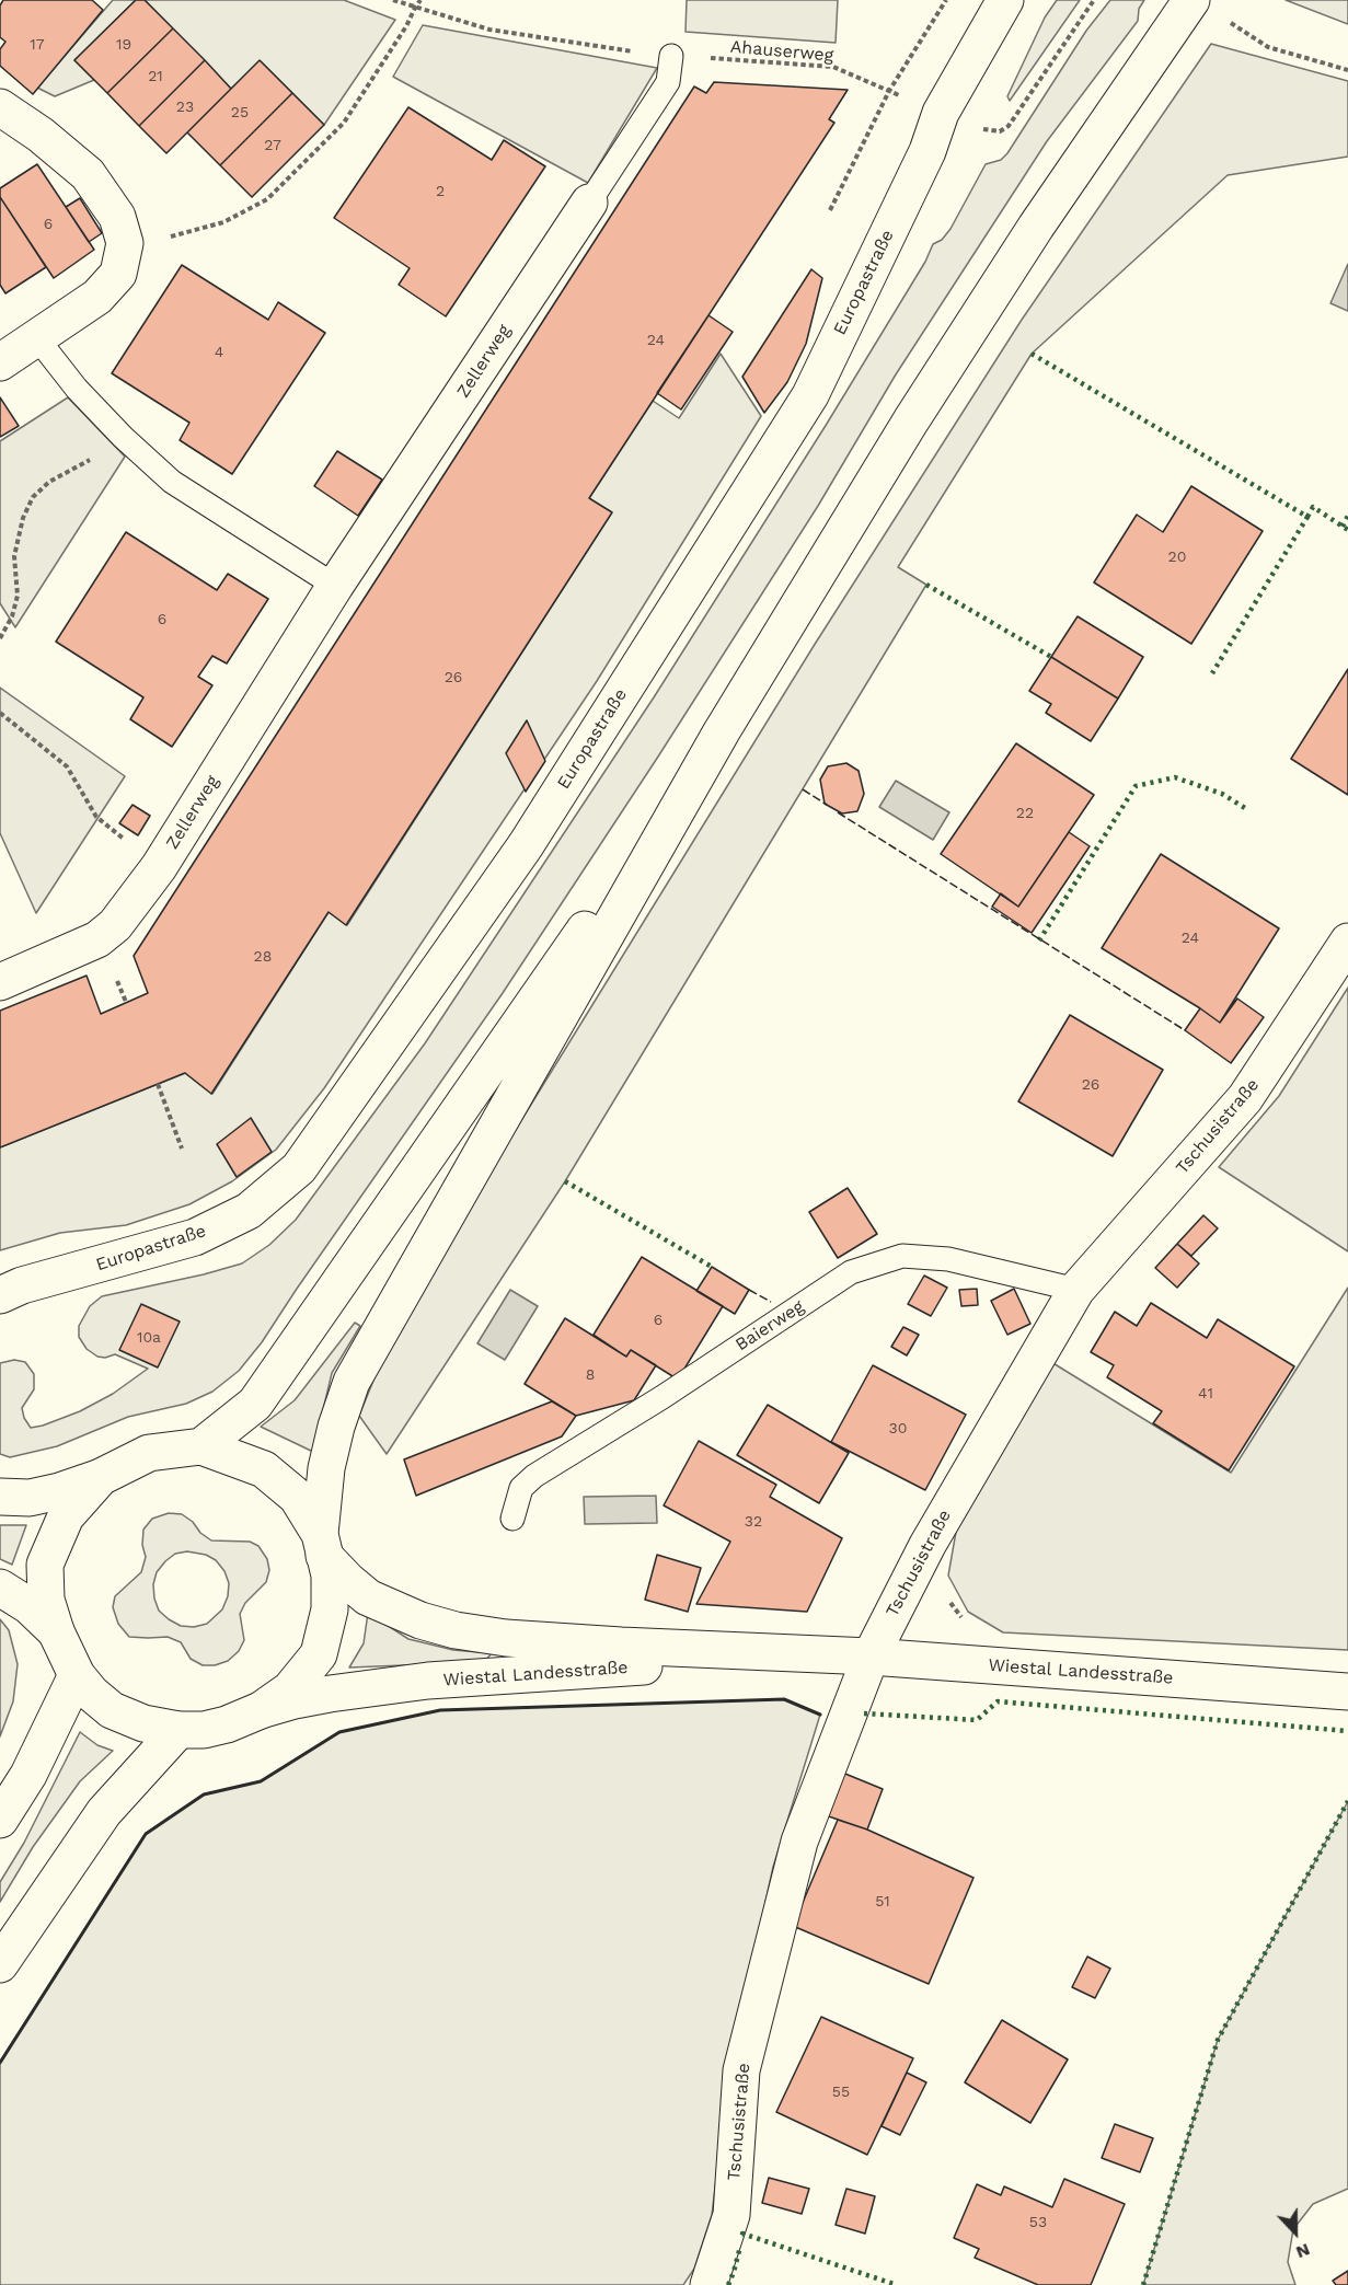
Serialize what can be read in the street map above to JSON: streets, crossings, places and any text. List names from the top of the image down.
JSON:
{
  "streets": {
    "main road": [
      "Europastraße",
      "Zellerweg",
      "Tschusistraße",
      "Wiestal Landesstraße"
    ],
    "lane": ["Baierweg"],
    "path": ["Ahauserweg"]
  },
  "crossings": [
    ["Ahauserweg", "Europastraße"],
    ["Tschusistraße", "Baierweg"],
    ["Tschusistraße", "Wiestal Landesstraße"]
  ],
  "house_numbers": [
    "17",
    "19",
    "21",
    "23",
    "25",
    "27",
    "2",
    "6",
    "24",
    "4",
    "20",
    "6",
    "26",
    "22",
    "24",
    "28",
    "26",
    "6",
    "10a",
    "8",
    "41",
    "30",
    "32",
    "51",
    "55",
    "53"
  ],
  "north": "bottom"
}
